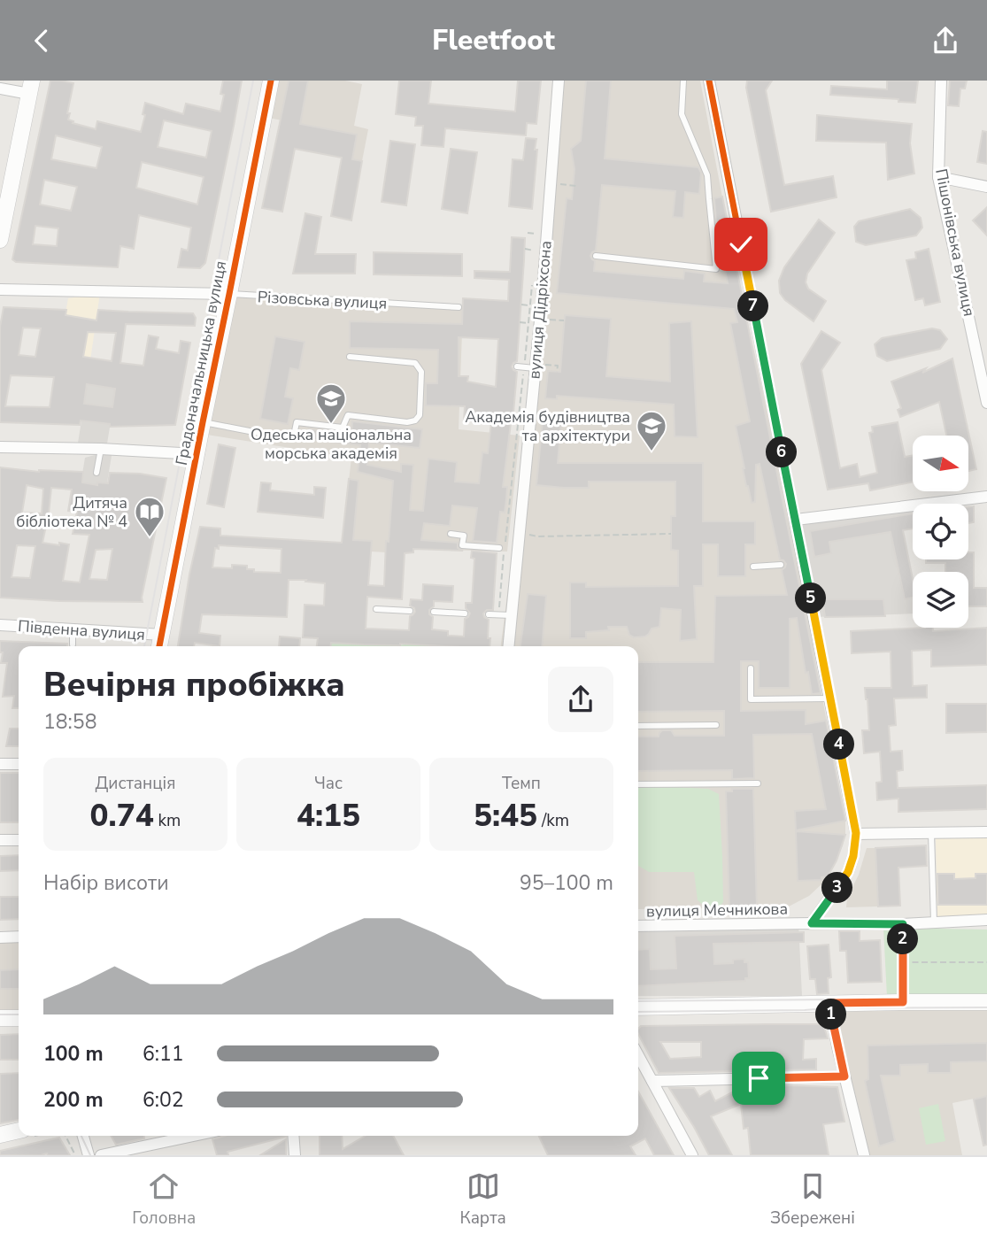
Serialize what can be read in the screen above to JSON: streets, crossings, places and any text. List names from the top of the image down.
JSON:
{
  "streets": {
    "street": [
      "Пішонівська вулиця",
      "Різовська вулиця",
      "вулиця Дідріхсона",
      "Градоначальницька вулиця",
      "Південна вулиця",
      "вулиця Мечникова"
    ]
  },
  "crossings": [
    ["Різовська вулиця", "Градоначальницька вулиця"],
    ["Градоначальницька вулиця", "Південна вулиця"]
  ],
  "places": {
    "school or university": ["Одеська національна морська академія", "Академія будівництва та архітектури"],
    "library": ["Дитяча бібліотека № 4"]
  },
  "north": "right",
  "page": {
    "header": "Fleetfoot",
    "pins": [
      "7",
      "6",
      "5",
      "4",
      "3",
      "2",
      "1"
    ],
    "heading": ["Вечірня пробіжка", "18:58"],
    "stats": [
      ["Дистанція", "0.74 km"],
      ["Час", "4:15"],
      ["Темп", "5:45 /km"]
    ],
    "chart": ["Набір висоти", "95–100 m"],
    "list": [
      {
        "name": "100 m",
        "note": "6:11"
      },
      {
        "name": "200 m",
        "note": "6:02"
      }
    ],
    "tabs": ["Головна", "Карта", "Збережені"]
  }
}
